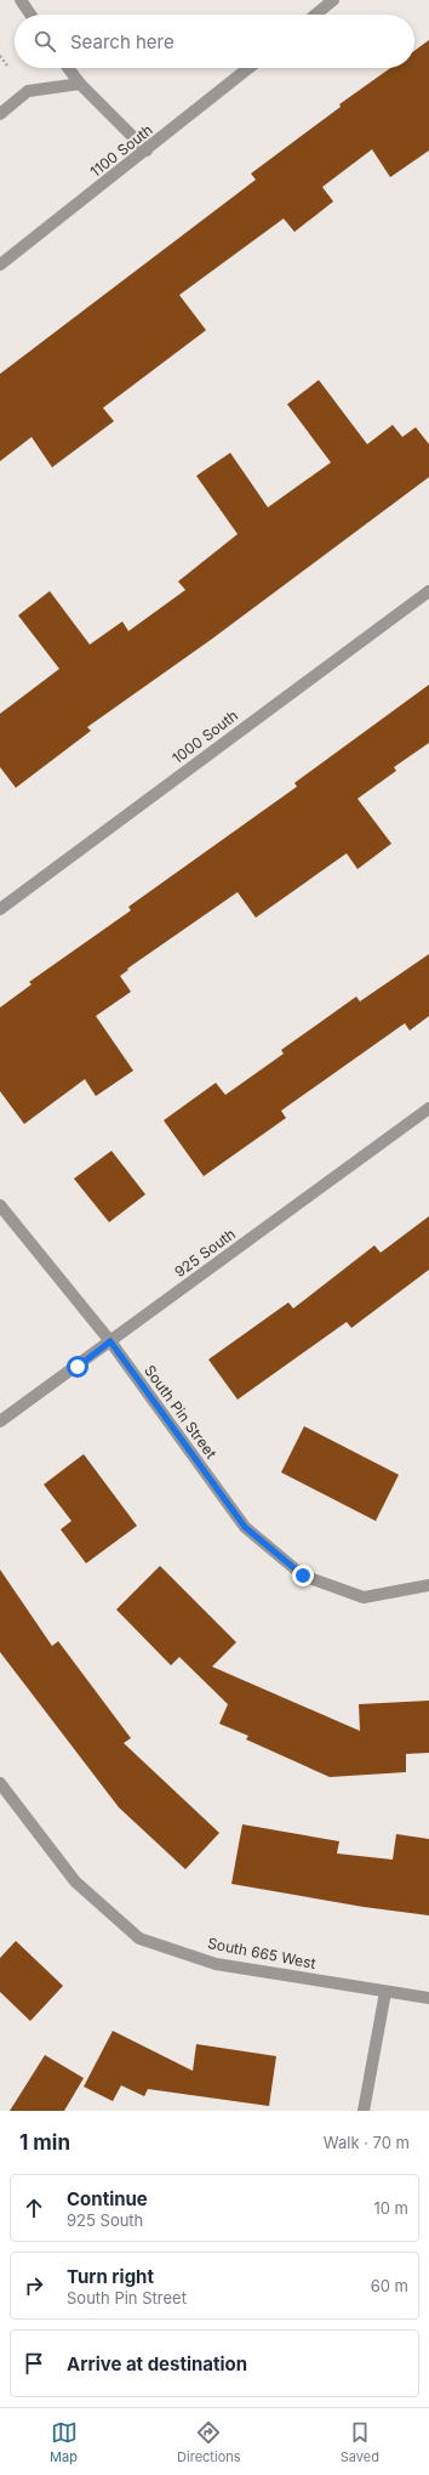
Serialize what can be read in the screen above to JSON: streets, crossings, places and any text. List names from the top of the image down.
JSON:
{
  "streets": {
    "street": [
      "1100 South",
      "1000 South",
      "925 South",
      "South Pin Street",
      "South 665 West"
    ]
  },
  "crossings": [
    ["925 South", "South Pin Street"]
  ],
  "page": {
    "search": "Search here",
    "heading": ["1 min", "Walk · 70 m"],
    "list": [
      ["Continue", "925 South", "10 m"],
      ["Turn right", "South Pin Street", "60 m"],
      "Arrive at destination"
    ],
    "nav": ["Map", "Directions", "Saved"]
  }
}
